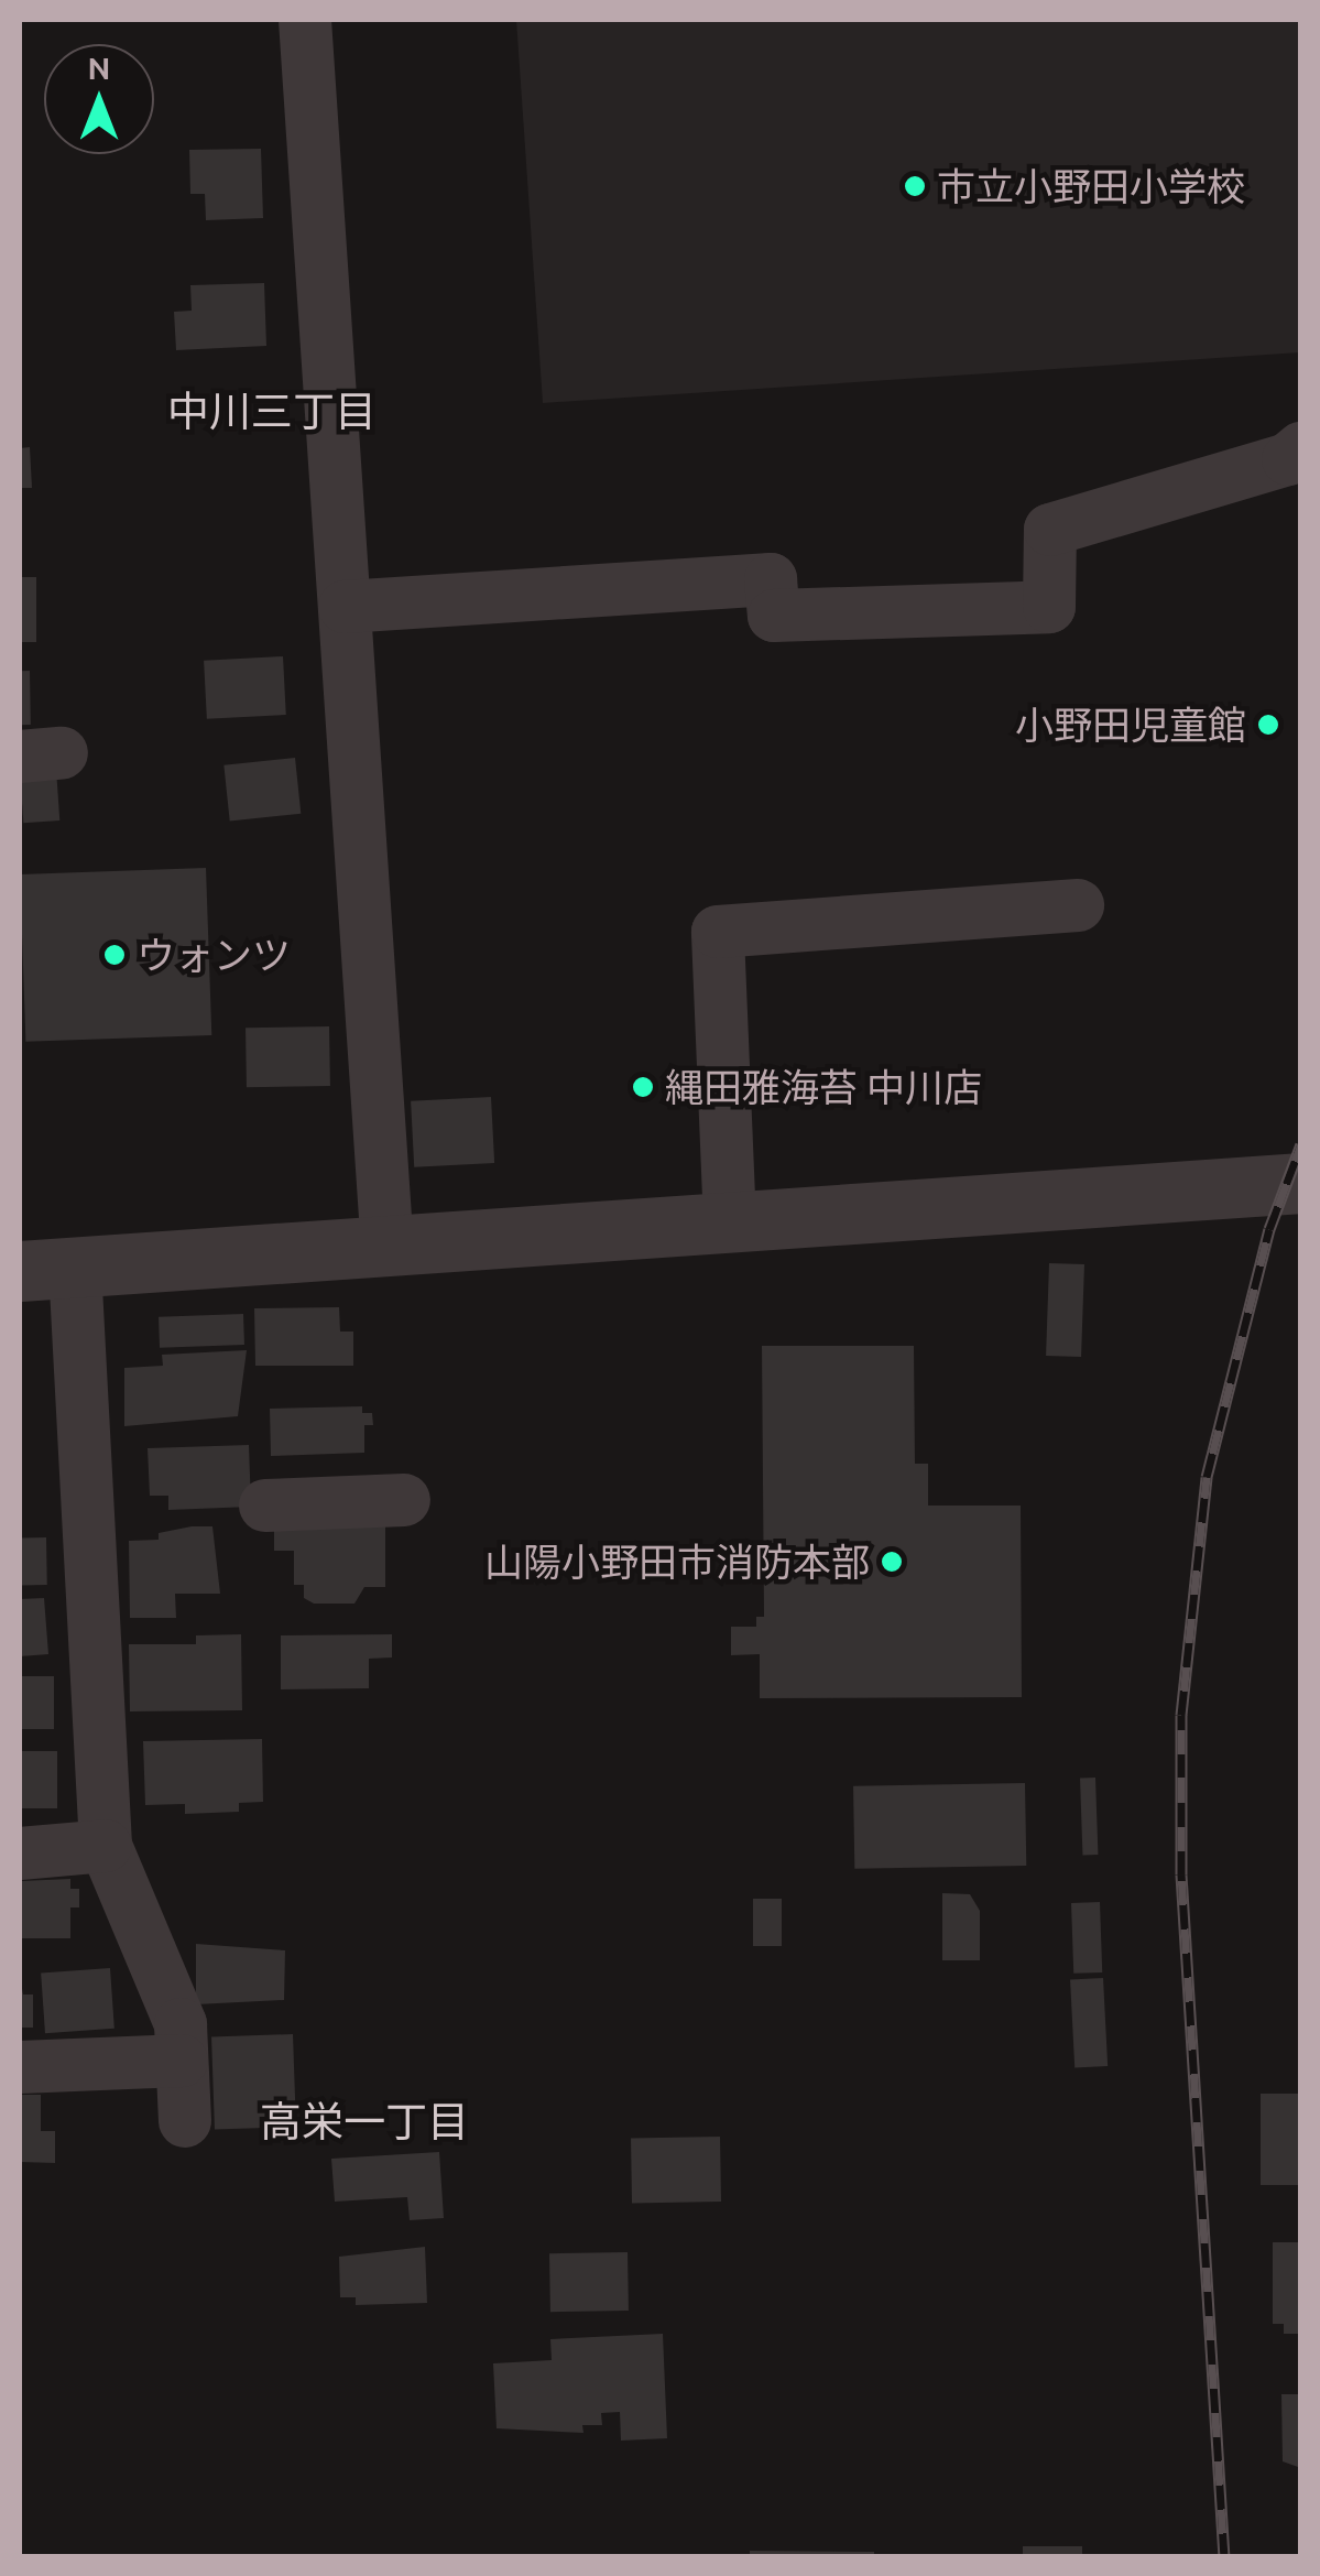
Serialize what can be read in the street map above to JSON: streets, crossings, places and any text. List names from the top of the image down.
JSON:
{
  "districts": ["中川三丁目", "高栄一丁目"],
  "places": [
    "市立小野田小学校",
    "小野田児童館",
    "ウォンツ",
    "縄田雅海苔 中川店",
    "山陽小野田市消防本部"
  ],
  "north": "top"
}
